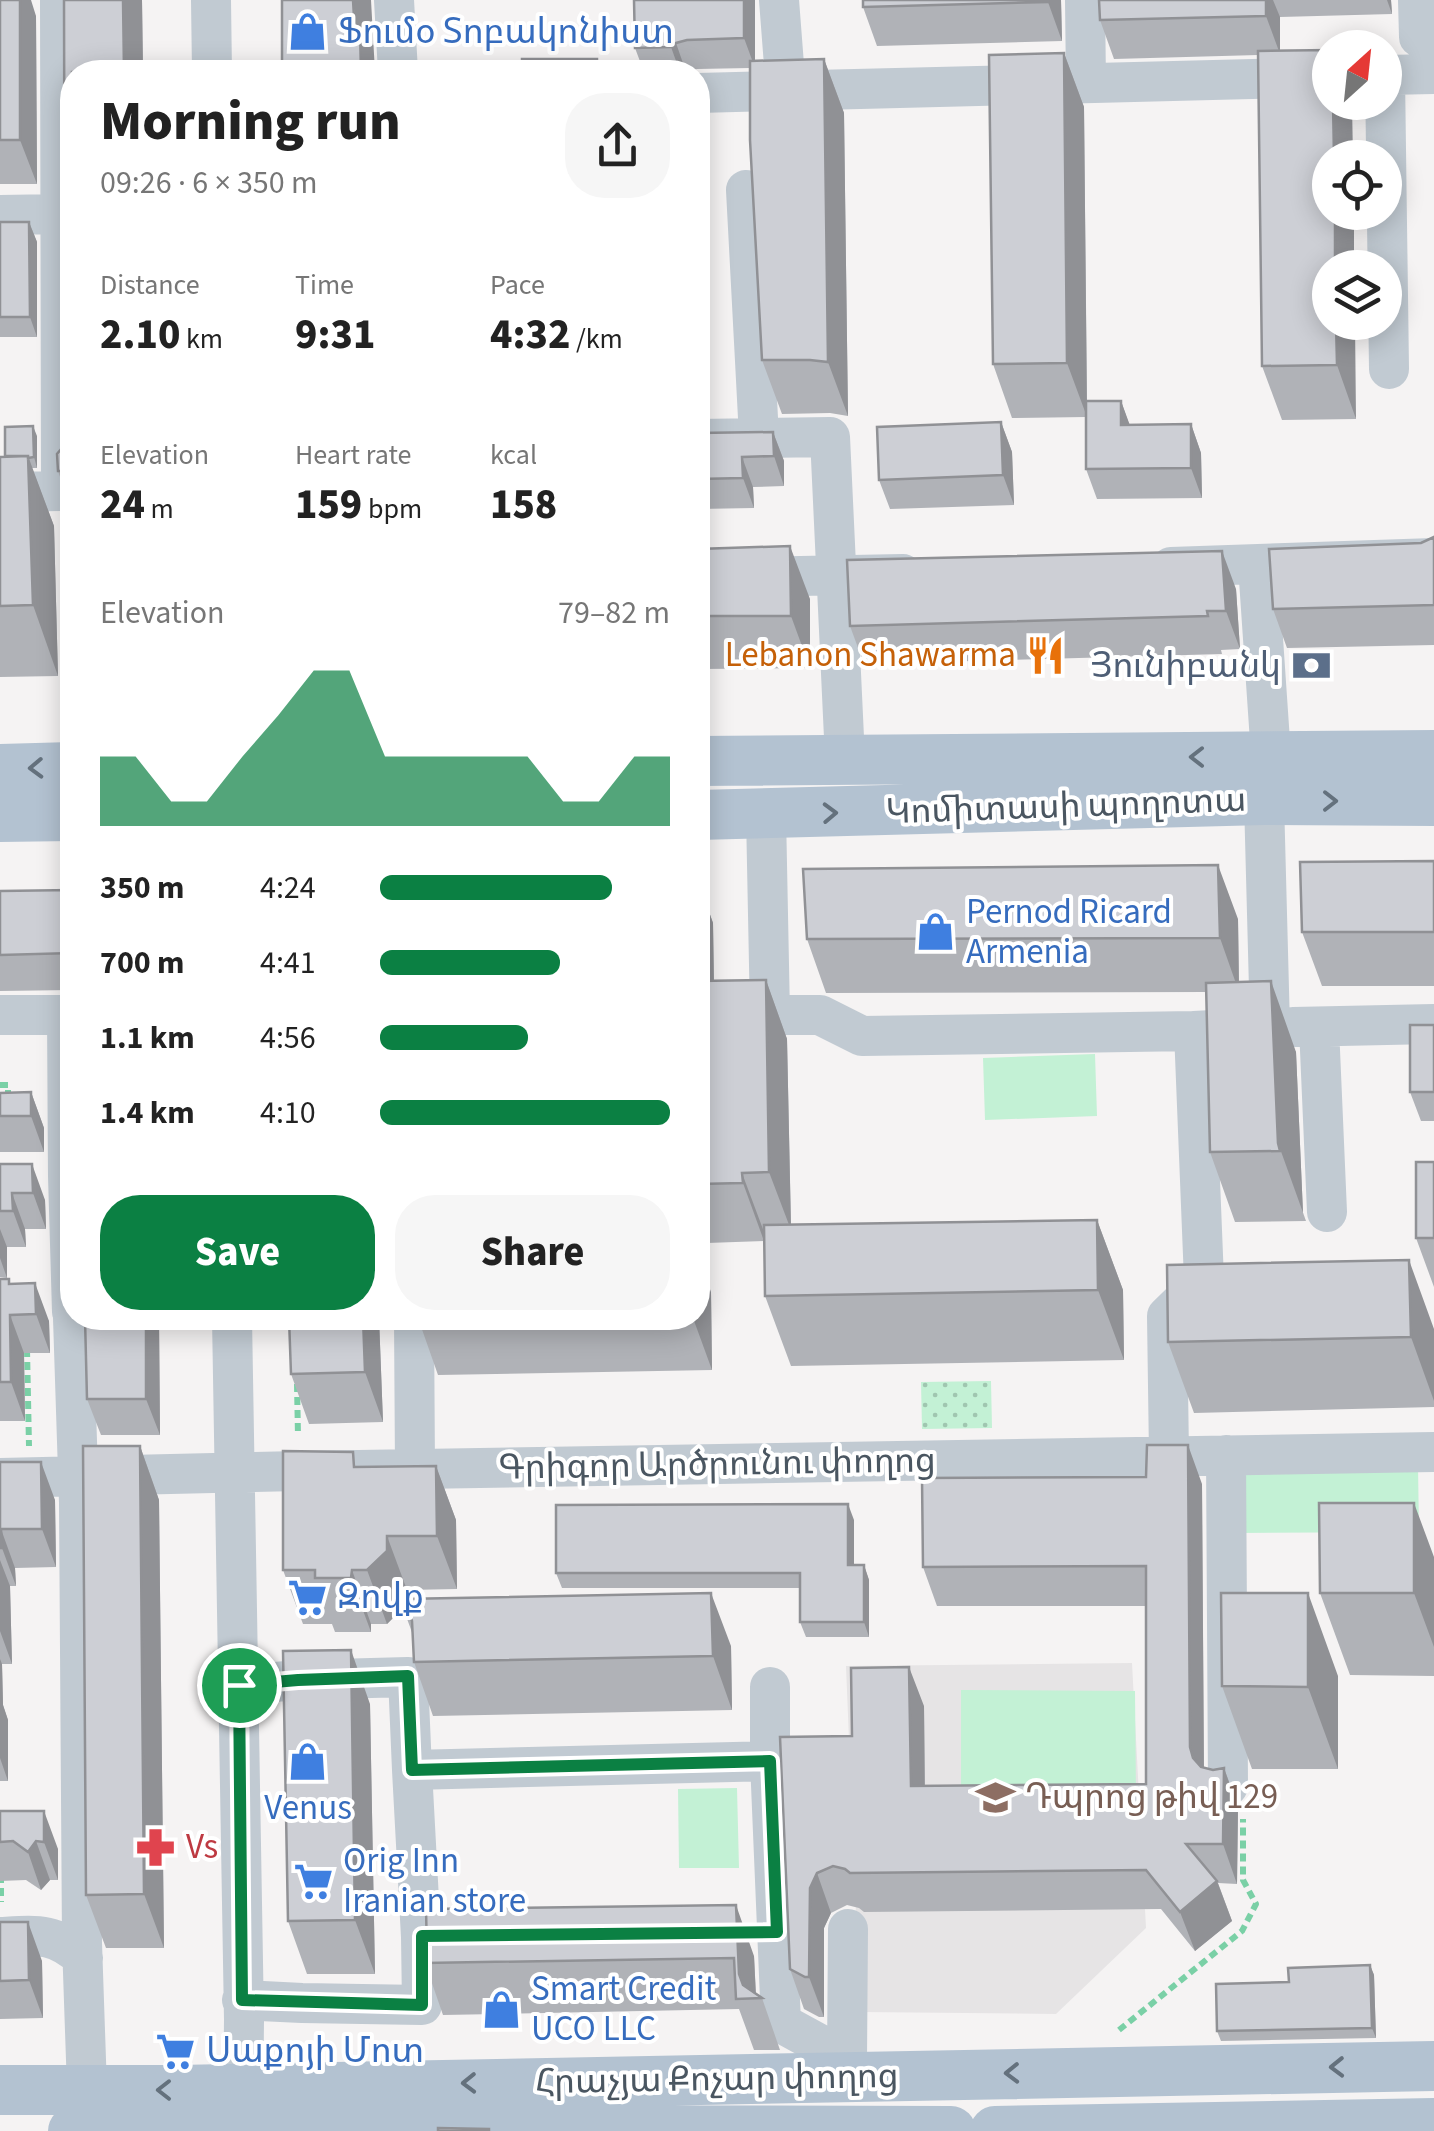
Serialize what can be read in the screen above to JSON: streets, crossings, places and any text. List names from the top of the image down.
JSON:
{
  "streets": {
    "main road": ["Կոմիտասի պողոտա", "Հրաչյա Քոչար փողոց"],
    "street": ["Գրիգոր Արծրունու փողոց"]
  },
  "places": {
    "shop": [
      "Ֆումօ Տոբակոնիստ",
      "Pernod Ricard Armenia",
      "Venus",
      "Smart Credit UCO LLC"
    ],
    "restaurant": ["Lebanon Shawarma"],
    "bank": ["Յունիբանկ"],
    "supermarket": ["Զովք", "Orig Inn Iranian store", "Սաքոյի Մոտ"],
    "school or university": ["Դպրոց թիվ 129"],
    "pharmacy": ["Vs"]
  },
  "north": "top right",
  "page": {
    "heading": ["Morning run", "09:26 · 6 × 350 m"],
    "stats": [
      ["Distance", "2.10 km"],
      ["Time", "9:31"],
      ["Pace", "4:32 /km"],
      ["Elevation", "24 m"],
      ["Heart rate", "159 bpm"],
      ["kcal", "158"]
    ],
    "chart": ["Elevation", "79–82 m"],
    "list": [
      {
        "name": "350 m",
        "note": "4:24"
      },
      {
        "name": "700 m",
        "note": "4:41"
      },
      {
        "name": "1.1 km",
        "note": "4:56"
      },
      {
        "name": "1.4 km",
        "note": "4:10"
      }
    ],
    "buttons": ["Save", "Share"]
  }
}
